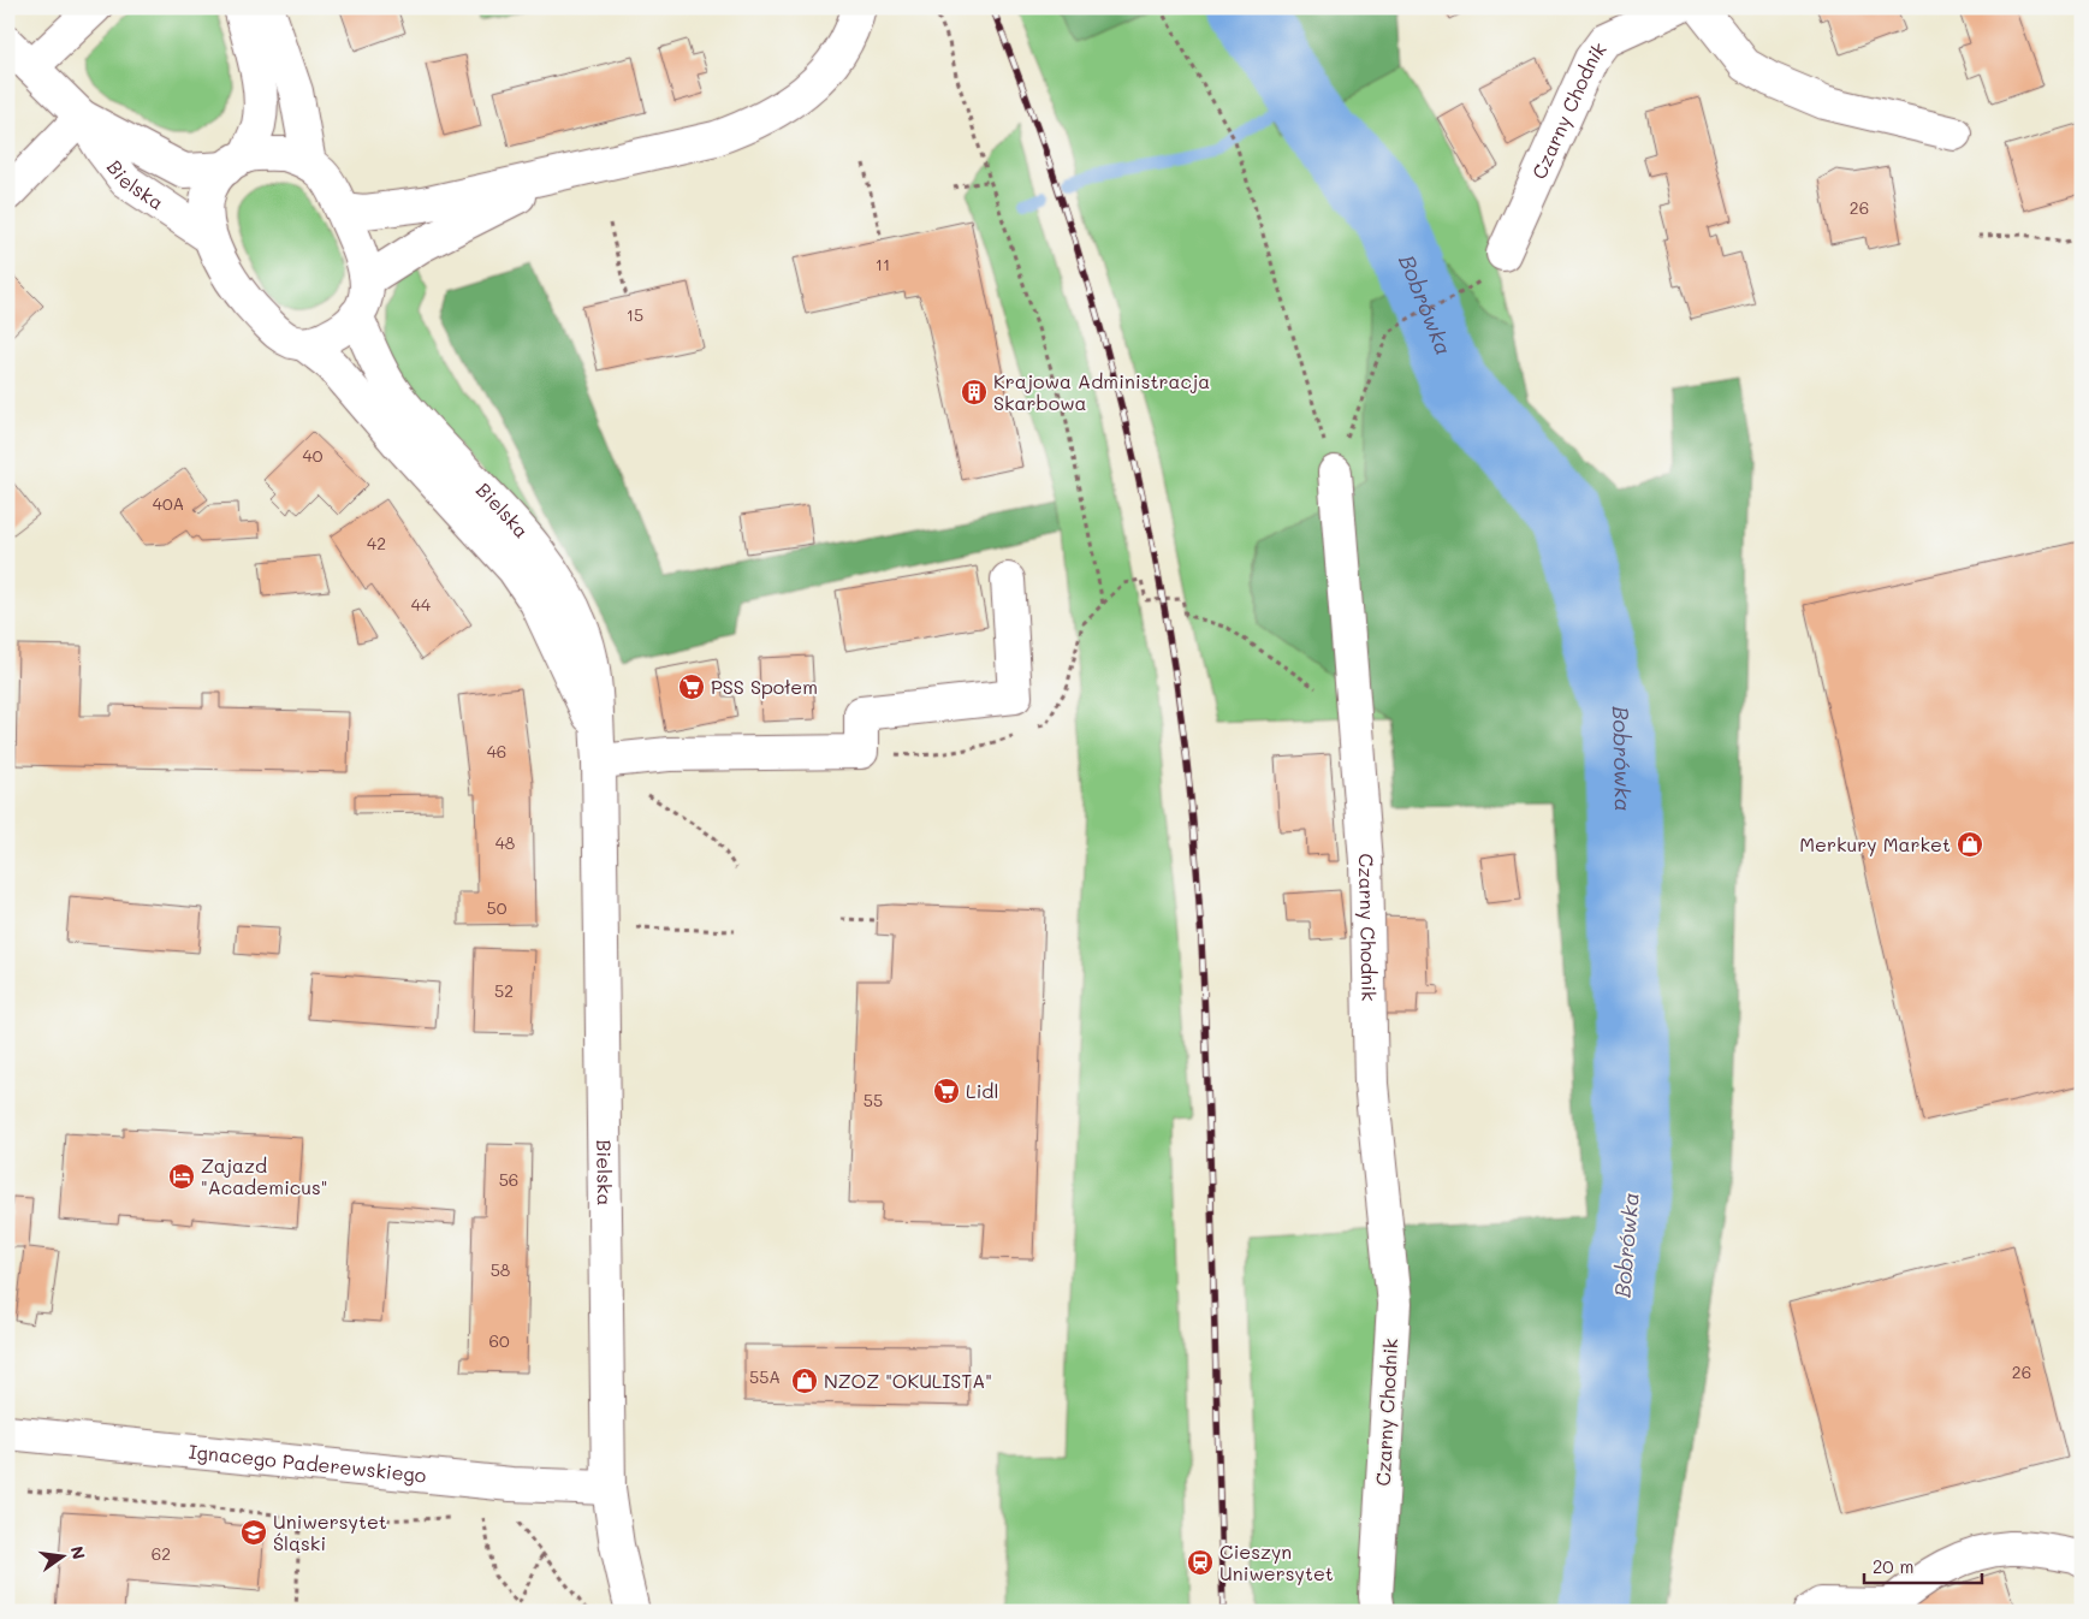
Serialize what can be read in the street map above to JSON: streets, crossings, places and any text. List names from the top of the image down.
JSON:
{
  "streets": {
    "street": ["Czarny Chodnik", "Bielska", "Ignacego Paderewskiego"]
  },
  "crossings": [
    ["Bielska", "Ignacego Paderewskiego"]
  ],
  "water": ["Bobrówka"],
  "places": {
    "building": ["Krajowa Administracja Skarbowa"],
    "supermarket": ["PSS Społem", "Lidl"],
    "shop": ["Merkury Market", "NZOZ \"OKULISTA\""],
    "hotel": ["Zajazd \"Academicus\""],
    "school or university": ["Uniwersytet Śląski"],
    "station": ["Cieszyn Uniwersytet"]
  },
  "house_numbers": [
    "26",
    "11",
    "15",
    "40",
    "40A",
    "42",
    "44",
    "46",
    "48",
    "50",
    "52",
    "55",
    "56",
    "58",
    "60",
    "26",
    "55A",
    "62"
  ],
  "scale_bar": "20 m",
  "north": "right"
}
